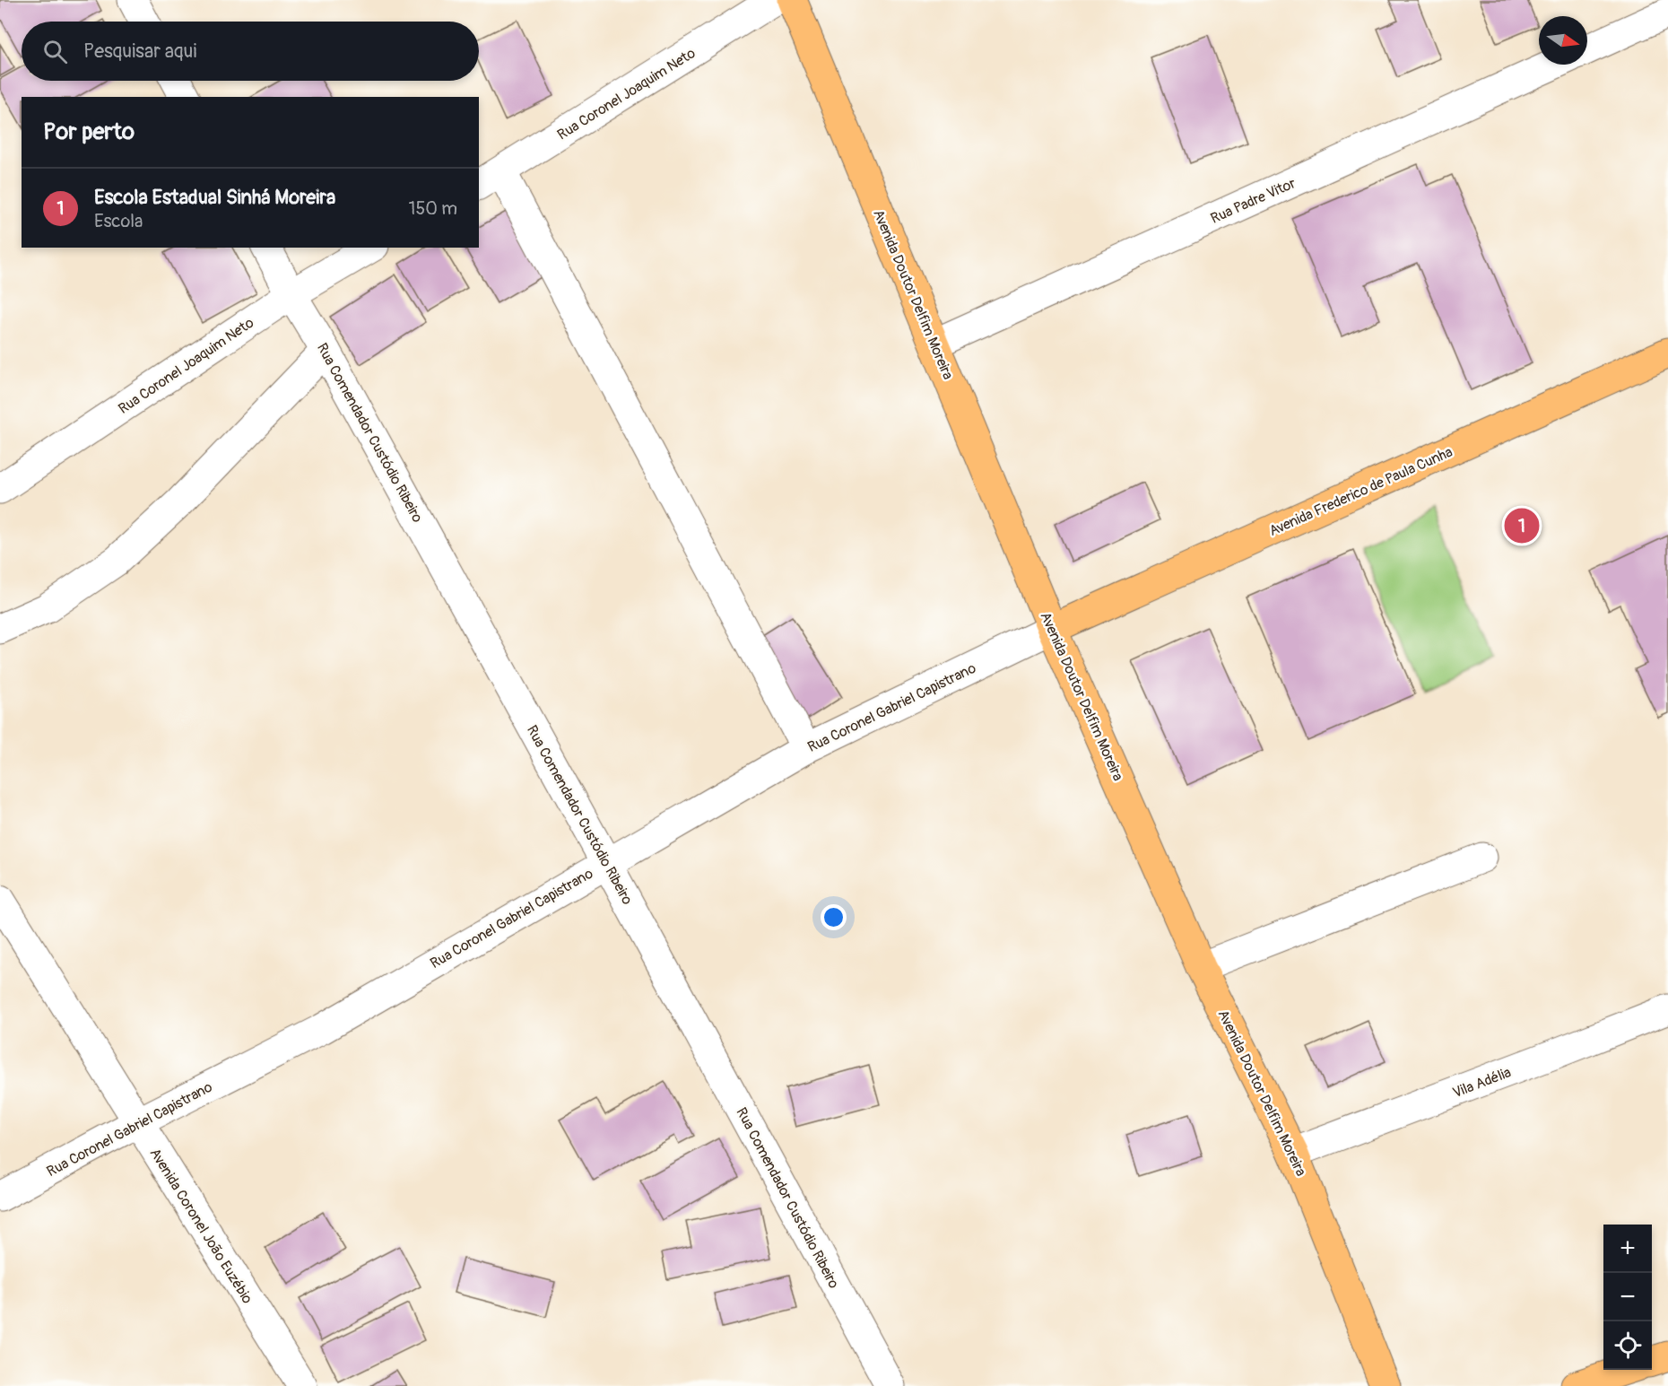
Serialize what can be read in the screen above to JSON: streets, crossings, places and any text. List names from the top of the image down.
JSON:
{
  "streets": {
    "main road": ["Avenida Doutor Delfim Moreira", "Avenida Frederico de Paula Cunha"],
    "street": [
      "Rua Coronel Joaquim Neto",
      "Rua Padre Vitor",
      "Rua Comendador Custódio Ribeiro",
      "Rua Coronel Gabriel Capistrano",
      "Vila Adélia",
      "Avenida Coronel João Euzébio"
    ]
  },
  "crossings": [
    ["Rua Coronel Joaquim Neto", "Rua Comendador Custódio Ribeiro"],
    ["Rua Padre Vitor", "Avenida Doutor Delfim Moreira"],
    ["Avenida Doutor Delfim Moreira", "Avenida Frederico de Paula Cunha"],
    ["Avenida Doutor Delfim Moreira", "Rua Coronel Gabriel Capistrano"],
    ["Avenida Doutor Delfim Moreira", "Vila Adélia"],
    ["Rua Comendador Custódio Ribeiro", "Rua Coronel Gabriel Capistrano"],
    ["Avenida Frederico de Paula Cunha", "Rua Coronel Gabriel Capistrano"],
    ["Rua Coronel Gabriel Capistrano", "Avenida Coronel João Euzébio"]
  ],
  "north": "right",
  "page": {
    "search": "Pesquisar aqui",
    "heading": "Por perto",
    "list": [
      {
        "mark": "1",
        "name": "Escola Estadual Sinhá Moreira",
        "note": "Escola",
        "value": "150 m"
      }
    ],
    "pins": "1",
    "map_buttons": ["+", "−"]
  }
}
